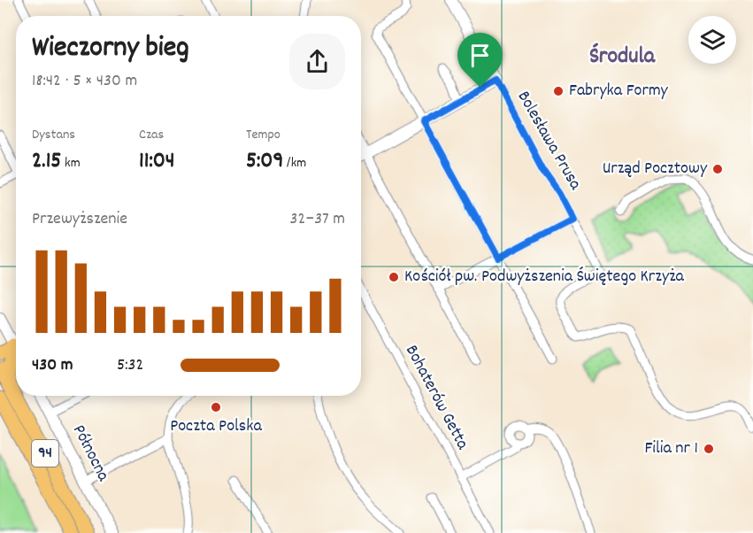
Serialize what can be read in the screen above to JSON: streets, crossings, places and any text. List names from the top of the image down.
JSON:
{
  "streets": {
    "main road": ["94"],
    "street": ["Bolesława Prusa", "Bohaterów Getta", "Północna"]
  },
  "districts": ["Środula"],
  "places": [
    "Fabryka Formy",
    "Urząd Pocztowy",
    "Kościół pw. Podwyższenia Świętego Krzyża",
    "Poczta Polska",
    "Filia nr 1"
  ],
  "page": {
    "heading": ["Wieczorny bieg", "18:42 · 5 × 430 m"],
    "stats": [
      ["Dystans", "2.15 km"],
      ["Czas", "11:04"],
      ["Tempo", "5:09 /km"]
    ],
    "chart": ["Przewyższenie", "32–37 m"],
    "list": [
      {
        "name": "430 m",
        "note": "5:32"
      }
    ]
  }
}
